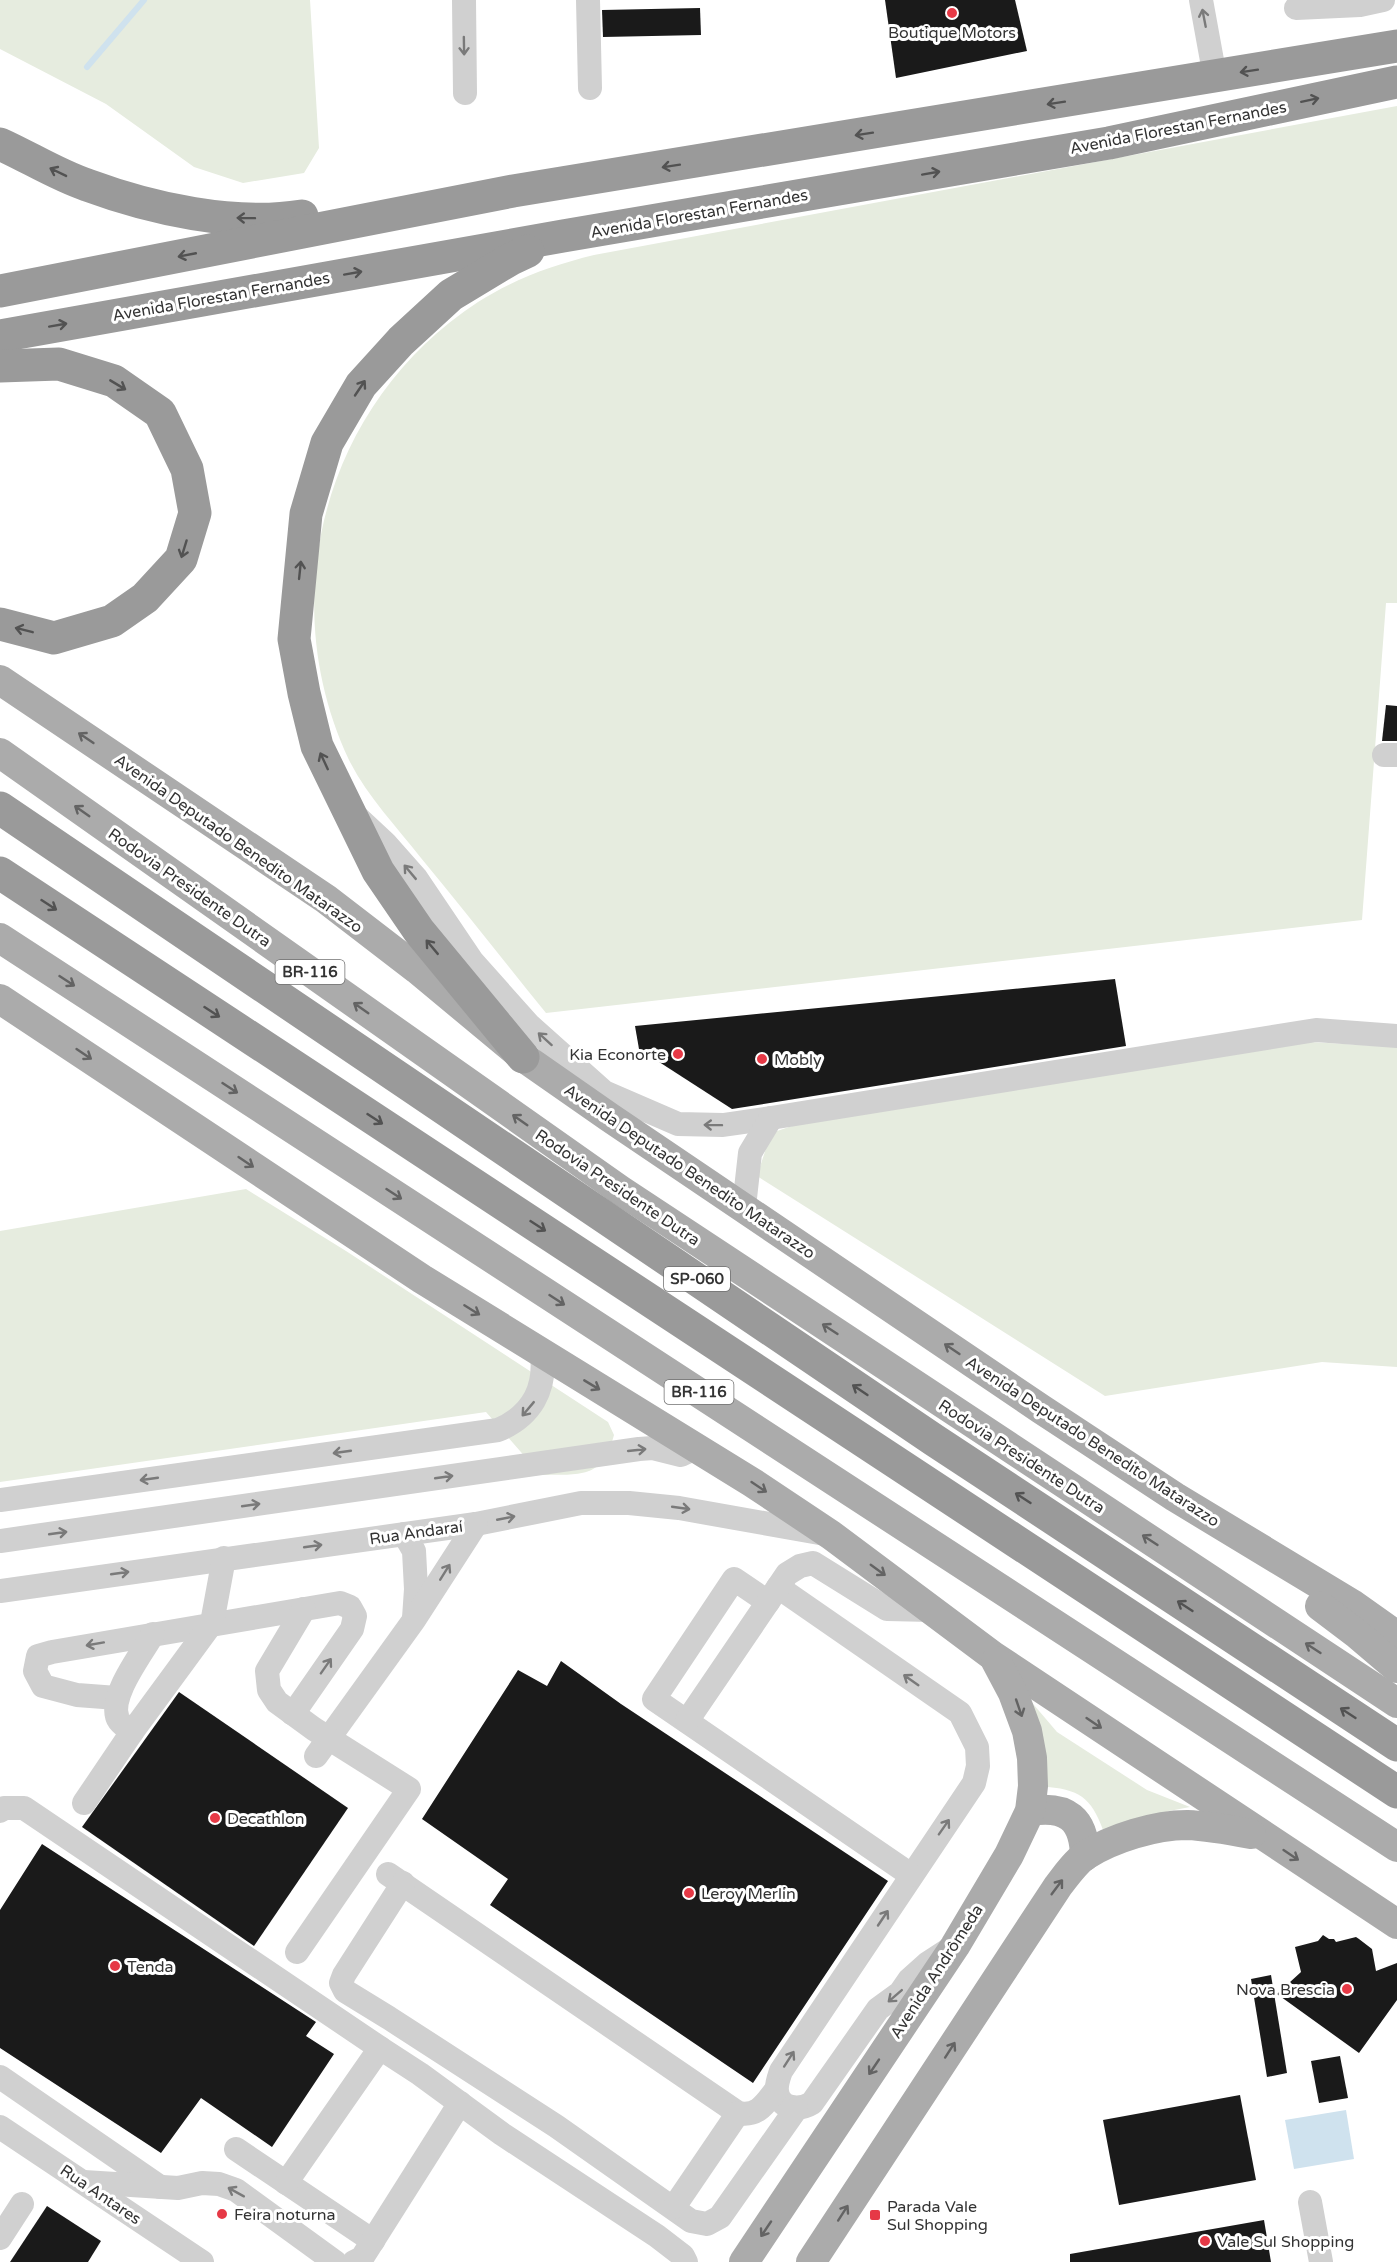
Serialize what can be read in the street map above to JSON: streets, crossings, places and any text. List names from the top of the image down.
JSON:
{
  "streets": {
    "highway": ["Avenida Florestan Fernandes", "Rodovia Presidente Dutra", "SP-060"],
    "main road": ["Avenida Deputado Benedito Matarazzo", "BR-116", "Avenida Andrômeda"],
    "street": ["Rua Andaraí", "Rua Antares"]
  },
  "places": {
    "other": [
      "Boutique Motors",
      "Kia Econorte",
      "Mobly",
      "Decathlon",
      "Leroy Merlin",
      "Tenda",
      "Nova Brescia",
      "Feira noturna",
      "Vale Sul Shopping"
    ],
    "transit": ["Parada Vale Sul Shopping"]
  }
}
